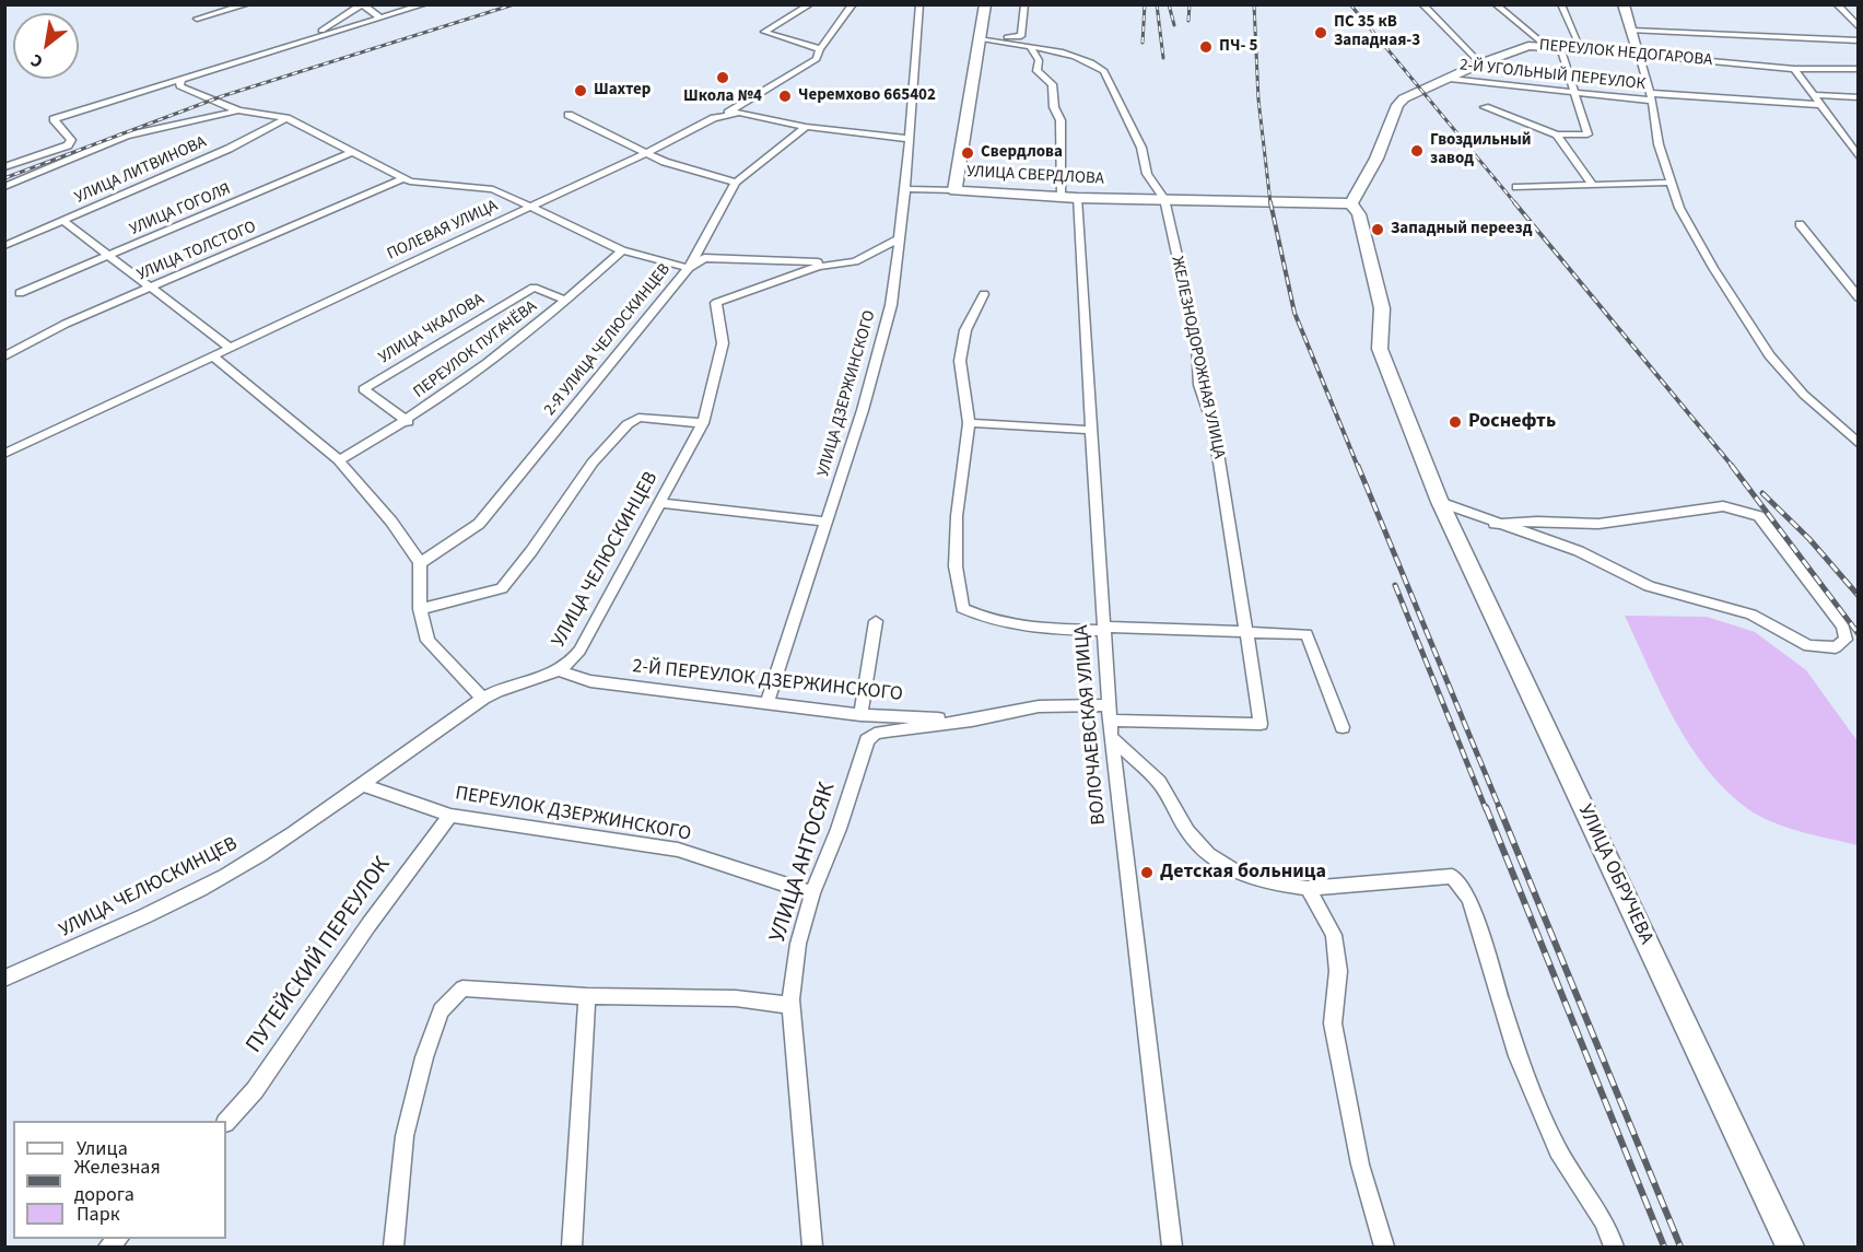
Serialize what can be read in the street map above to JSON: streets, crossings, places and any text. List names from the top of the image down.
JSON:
{
  "streets": {
    "street": [
      "ПЕРЕУЛОК НЕДОГАРОВА",
      "2-Й УГОЛЬНЫЙ ПЕРЕУЛОК",
      "УЛИЦА ЛИТВИНОВА",
      "УЛИЦА СВЕРДЛОВА",
      "УЛИЦА ГОГОЛЯ",
      "ПОЛЕВАЯ УЛИЦА",
      "УЛИЦА ТОЛСТОГО",
      "УЛИЦА ЧКАЛОВА",
      "2-Я УЛИЦА ЧЕЛЮСКИНЦЕВ",
      "ПЕРЕУЛОК ПУГАЧЁВА",
      "ЖЕЛЕЗНОДОРОЖНАЯ УЛИЦА",
      "УЛИЦА ДЗЕРЖИНСКОГО",
      "УЛИЦА ЧЕЛЮСКИНЦЕВ",
      "2-Й ПЕРЕУЛОК ДЗЕРЖИНСКОГО",
      "ВОЛОЧАЕВСКАЯ УЛИЦА",
      "ПЕРЕУЛОК ДЗЕРЖИНСКОГО",
      "УЛИЦА АНТОСЯК",
      "УЛИЦА ОБРУЧЕВА",
      "ПУТЕЙСКИЙ ПЕРЕУЛОК"
    ]
  },
  "crossings": [
    ["ПЕРЕУЛОК НЕДОГАРОВА", "2-Й УГОЛЬНЫЙ ПЕРЕУЛОК"],
    ["ПЕРЕУЛОК НЕДОГАРОВА", "УЛИЦА СВЕРДЛОВА"],
    ["УЛИЦА СВЕРДЛОВА", "ЖЕЛЕЗНОДОРОЖНАЯ УЛИЦА"],
    ["УЛИЦА СВЕРДЛОВА", "ВОЛОЧАЕВСКАЯ УЛИЦА"],
    ["УЛИЦА ЧКАЛОВА", "ПЕРЕУЛОК ПУГАЧЁВА"],
    ["УЛИЦА ДЗЕРЖИНСКОГО", "УЛИЦА ЧЕЛЮСКИНЦЕВ"],
    ["УЛИЦА ДЗЕРЖИНСКОГО", "2-Й ПЕРЕУЛОК ДЗЕРЖИНСКОГО"],
    ["УЛИЦА ЧЕЛЮСКИНЦЕВ", "2-Й ПЕРЕУЛОК ДЗЕРЖИНСКОГО"],
    ["УЛИЦА ЧЕЛЮСКИНЦЕВ", "ПЕРЕУЛОК ДЗЕРЖИНСКОГО"],
    ["2-Й ПЕРЕУЛОК ДЗЕРЖИНСКОГО", "УЛИЦА АНТОСЯК"],
    ["ВОЛОЧАЕВСКАЯ УЛИЦА", "УЛИЦА АНТОСЯК"],
    ["ПЕРЕУЛОК ДЗЕРЖИНСКОГО", "УЛИЦА АНТОСЯК"],
    ["ПЕРЕУЛОК ДЗЕРЖИНСКОГО", "ПУТЕЙСКИЙ ПЕРЕУЛОК"]
  ],
  "places": [
    "ПС 35 кВ Западная-3",
    "ПЧ- 5",
    "Школа №4",
    "Шахтер",
    "Черемхово 665402",
    "Гвоздильный завод",
    "Свердлова",
    "Западный переезд",
    "Роснефть",
    "Детская больница"
  ],
  "legend": ["Улица", "Железная дорога", "Парк"],
  "north": "bottom left"
}
